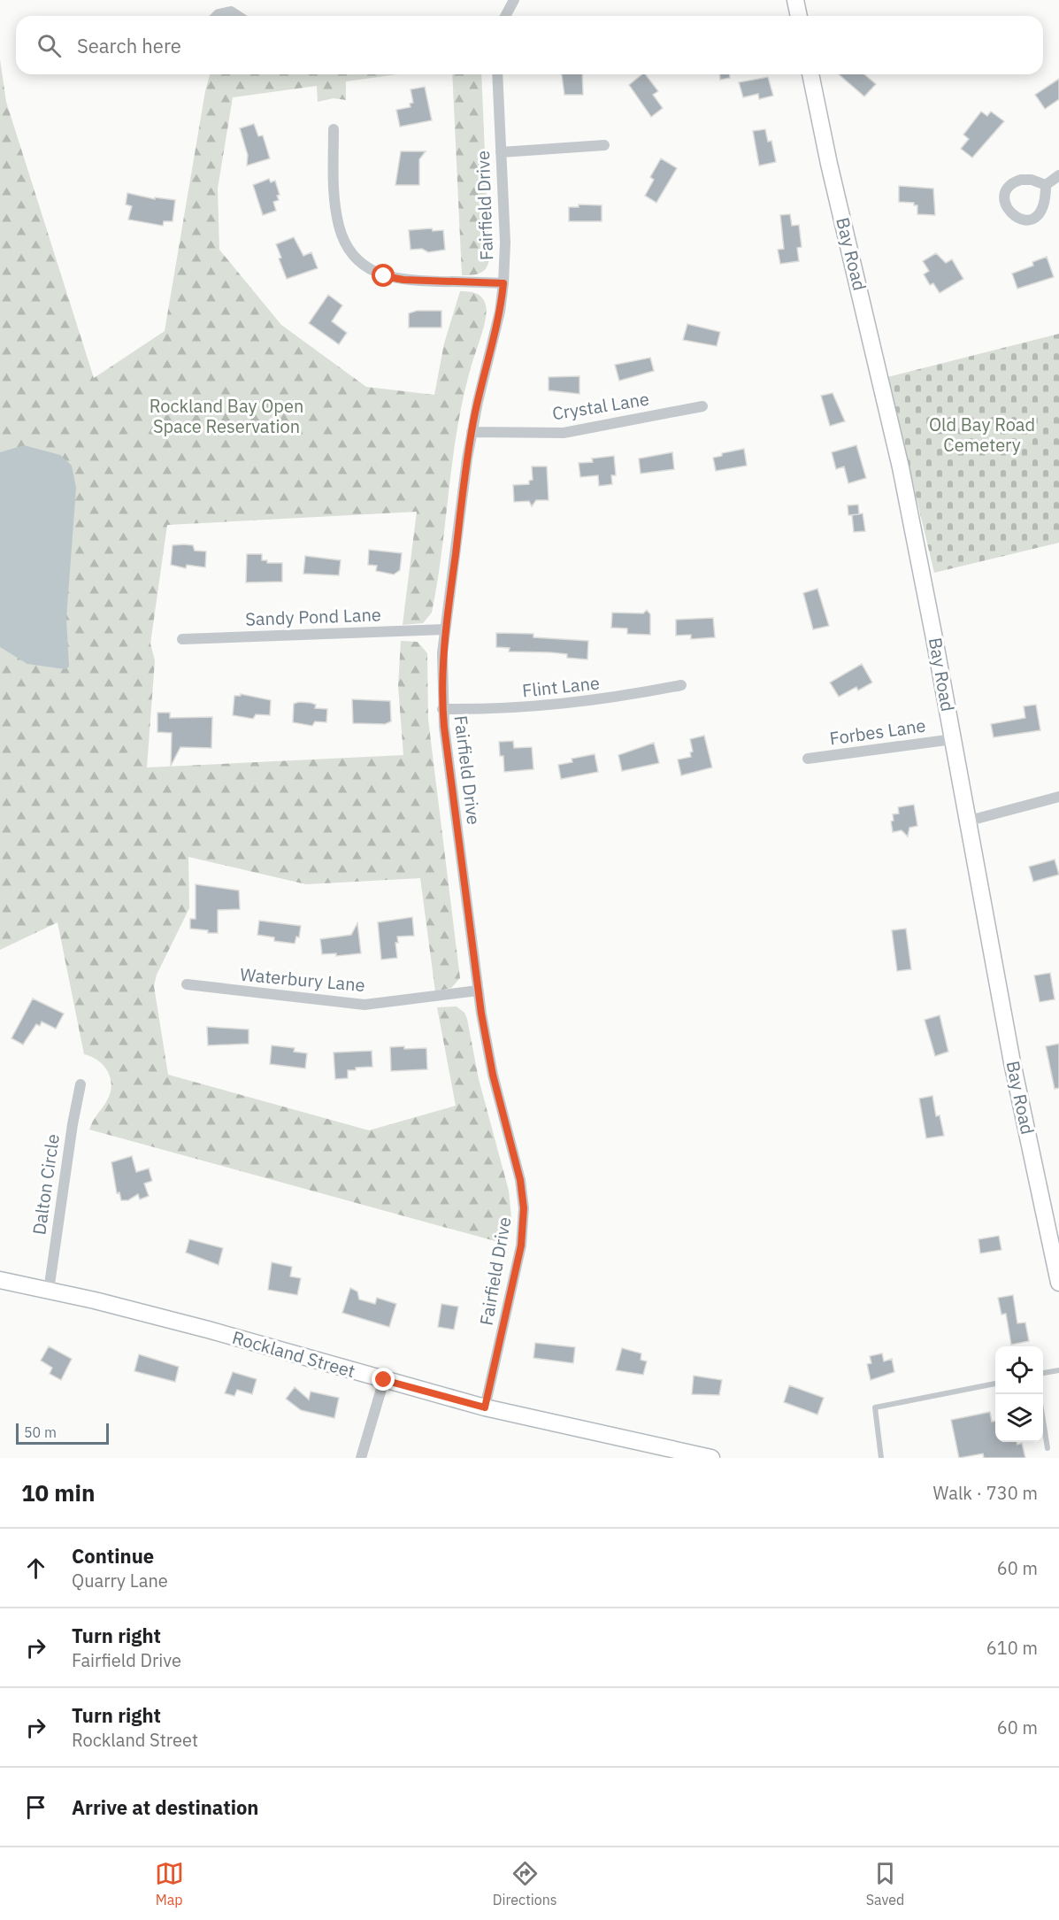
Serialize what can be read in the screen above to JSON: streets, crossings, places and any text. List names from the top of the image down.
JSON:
{
  "streets": {
    "main road": ["Bay Road", "Rockland Street"],
    "street": [
      "Fairfield Drive",
      "Crystal Lane",
      "Sandy Pond Lane",
      "Flint Lane",
      "Forbes Lane",
      "Waterbury Lane",
      "Dalton Circle"
    ]
  },
  "crossings": [
    ["Fairfield Drive", "Crystal Lane"],
    ["Fairfield Drive", "Sandy Pond Lane"],
    ["Fairfield Drive", "Flint Lane"],
    ["Fairfield Drive", "Waterbury Lane"],
    ["Fairfield Drive", "Rockland Street"],
    ["Bay Road", "Forbes Lane"],
    ["Dalton Circle", "Rockland Street"]
  ],
  "parks": ["Rockland Bay Open Space Reservation", "Old Bay Road Cemetery"],
  "scale_bar": "50 m",
  "page": {
    "search": "Search here",
    "scale": "50 m",
    "heading": ["10 min", "Walk · 730 m"],
    "list": [
      ["Continue", "Quarry Lane", "60 m"],
      ["Turn right", "Fairfield Drive", "610 m"],
      ["Turn right", "Rockland Street", "60 m"],
      "Arrive at destination"
    ],
    "nav": ["Map", "Directions", "Saved"]
  }
}
